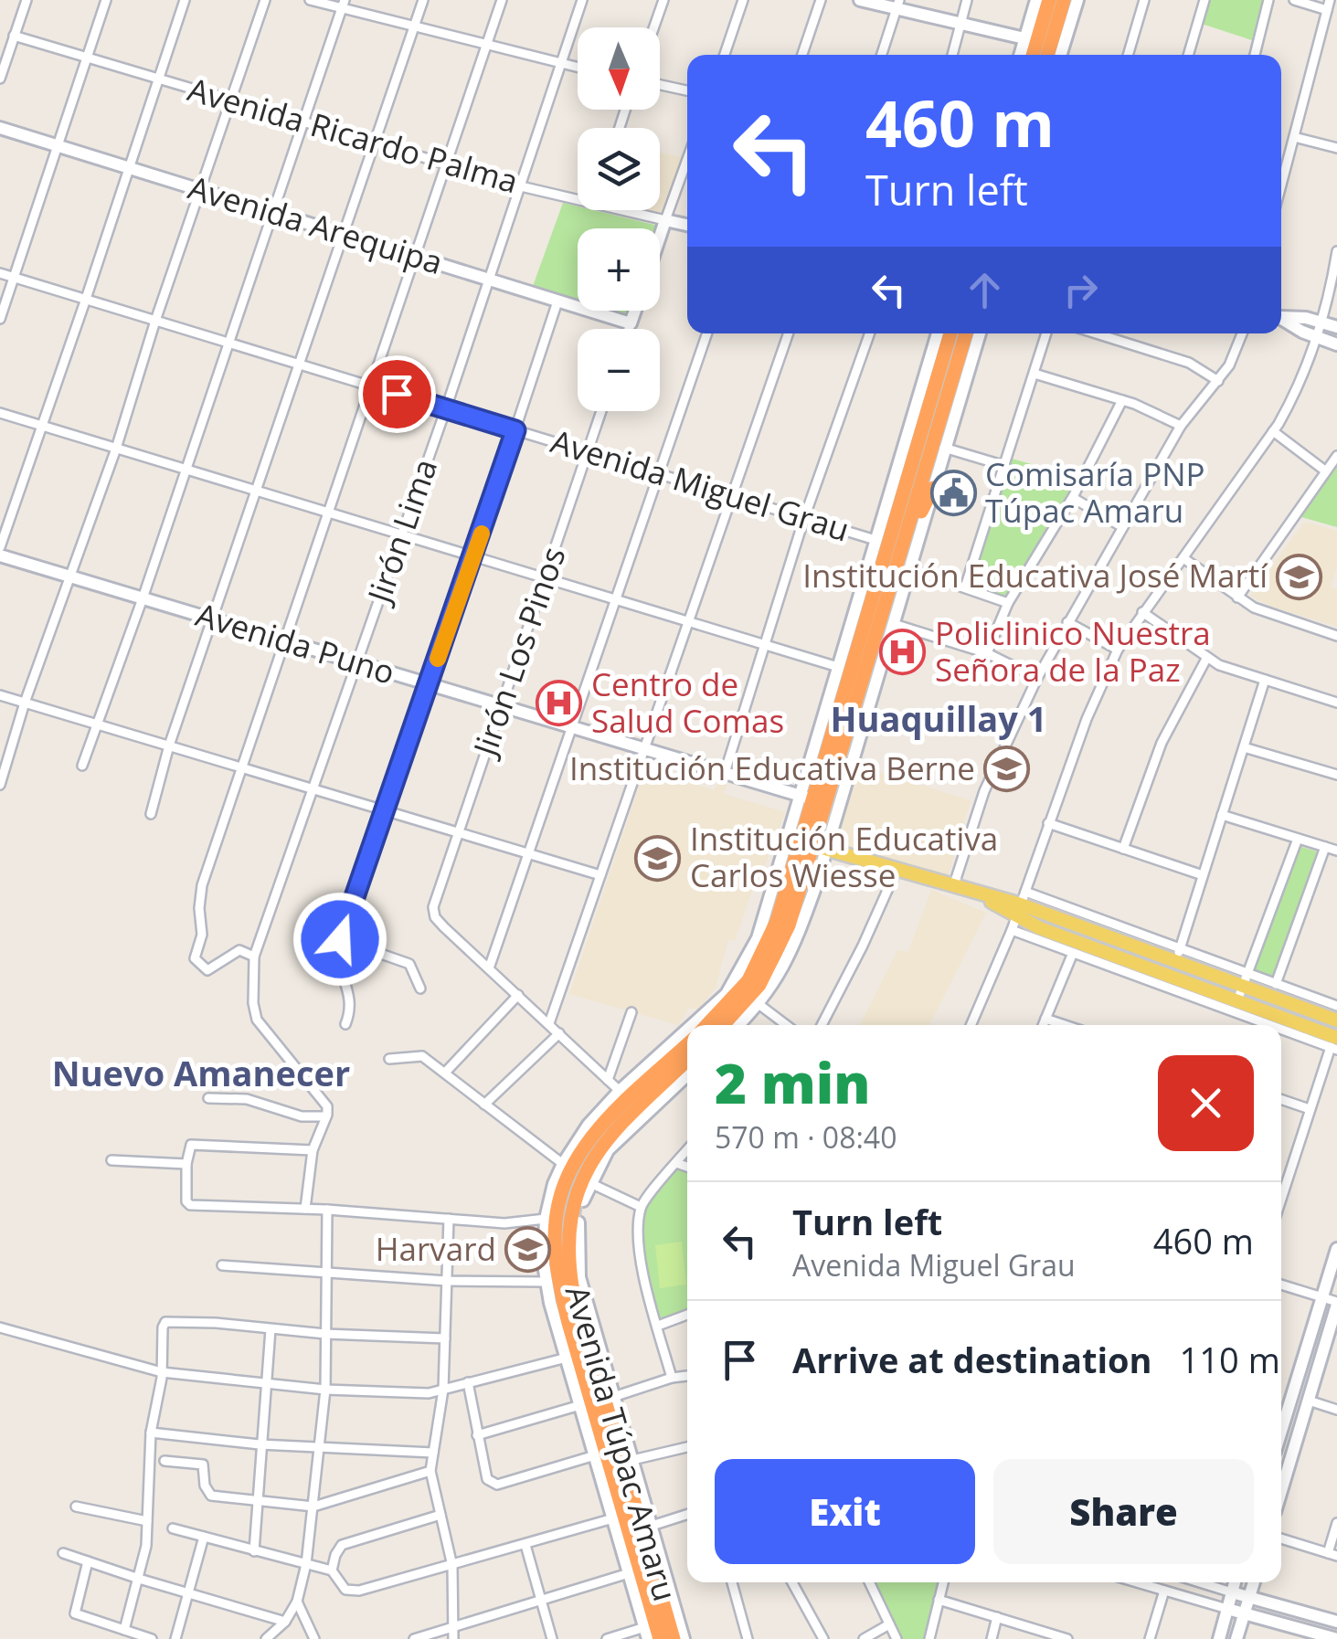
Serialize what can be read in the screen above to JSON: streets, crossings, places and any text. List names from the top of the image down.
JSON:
{
  "streets": {
    "highway": ["Avenida Túpac Amaru"],
    "main road": ["Avenida Ricardo Palma", "Avenida Arequipa", "Avenida Puno"],
    "street": ["Avenida Miguel Grau", "Jirón Lima", "Jirón Los Pinos"]
  },
  "crossings": [
    ["Avenida Ricardo Palma", "Jirón Lima"],
    ["Avenida Arequipa", "Jirón Lima"],
    ["Avenida Miguel Grau", "Jirón Lima"],
    ["Avenida Miguel Grau", "Jirón Los Pinos"],
    ["Avenida Miguel Grau", "Avenida Túpac Amaru"],
    ["Jirón Lima", "Avenida Puno"],
    ["Avenida Puno", "Jirón Los Pinos"],
    ["Avenida Puno", "Avenida Túpac Amaru"]
  ],
  "districts": ["Huaquillay 1", "Nuevo Amanecer"],
  "places": {
    "public building": ["Comisaría PNP Túpac Amaru"],
    "school or university": [
      "Institución Educativa José Martí",
      "Institución Educativa Berne",
      "Institución Educativa Carlos Wiesse",
      "Harvard"
    ],
    "hospital": ["Policlinico Nuestra Señora de la Paz", "Centro de Salud Comas"]
  },
  "north": "bottom",
  "page": {
    "map_buttons": ["+", "−"],
    "turn": ["460 m", "Turn left"],
    "heading": ["2 min", "570 m · 08:40"],
    "list": [
      {
        "name": "Turn left",
        "note": "Avenida Miguel Grau",
        "value": "460 m"
      },
      {
        "name": "Arrive at destination",
        "value": "110 m"
      }
    ],
    "buttons": ["Exit", "Share"]
  }
}
